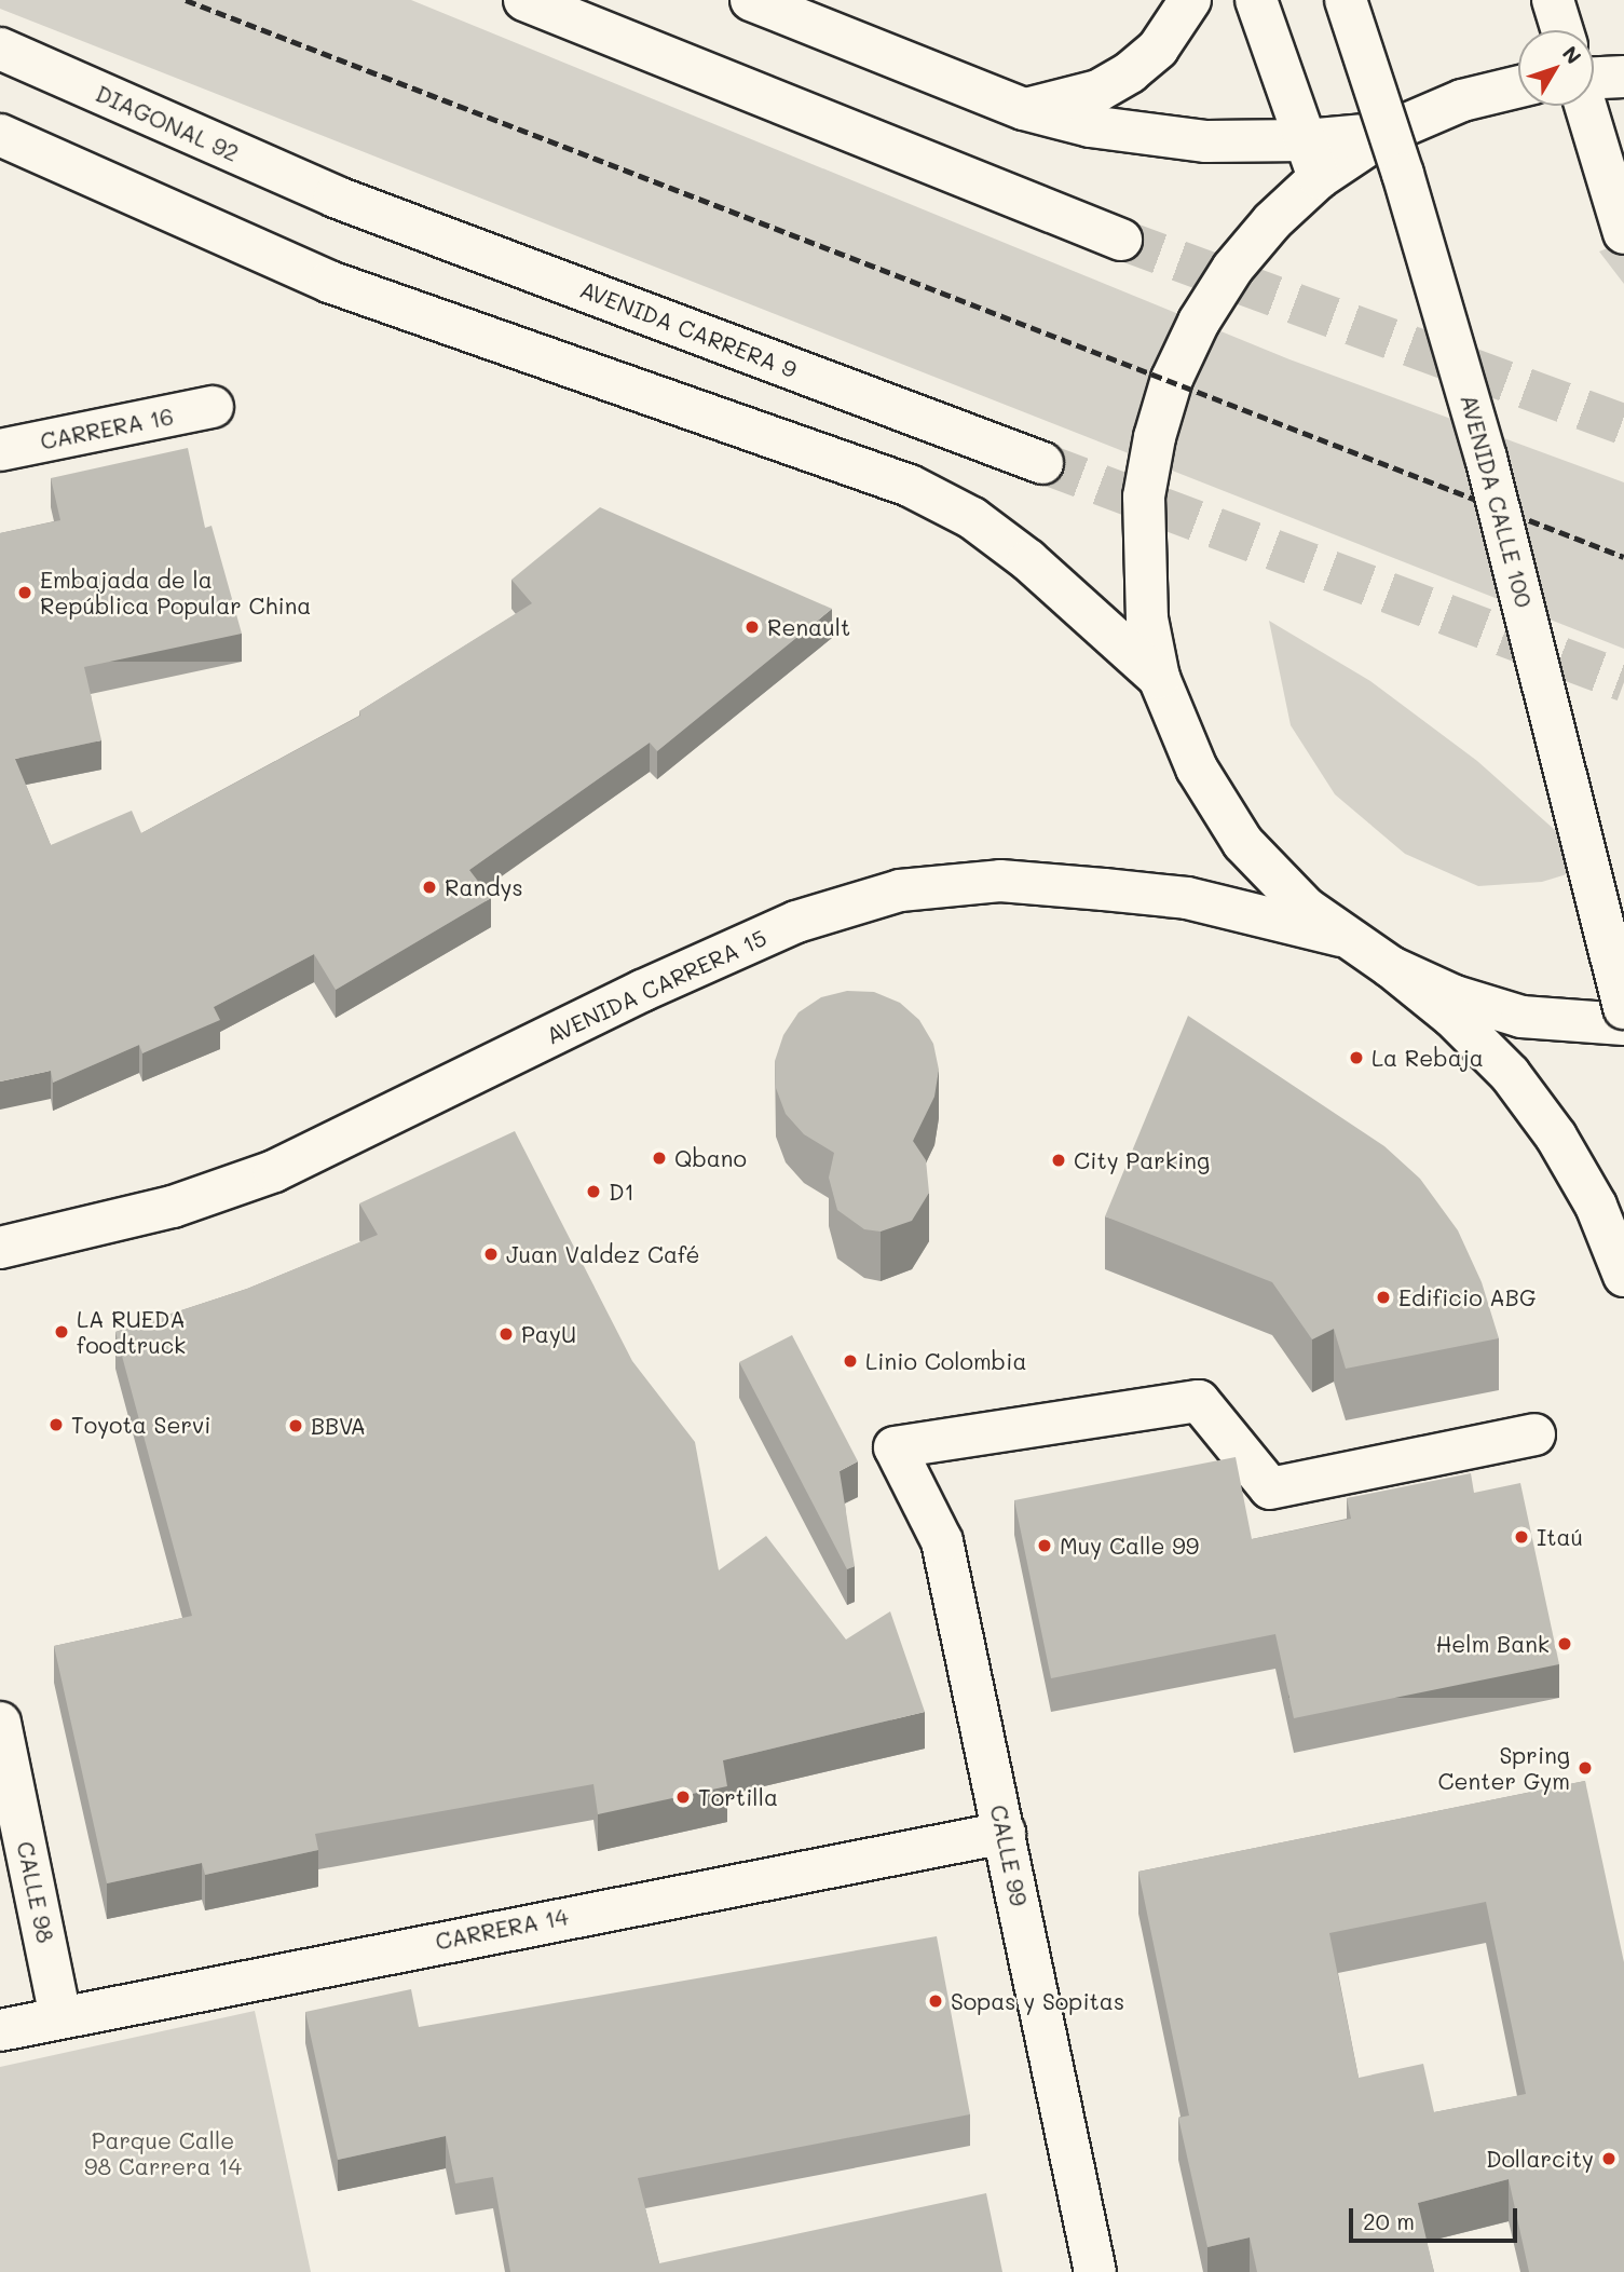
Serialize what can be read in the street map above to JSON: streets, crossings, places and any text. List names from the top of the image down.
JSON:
{
  "streets": {
    "main road": [
      "DIAGONAL 92",
      "AVENIDA CARRERA 9",
      "CARRERA 16",
      "AVENIDA CALLE 100",
      "AVENIDA CARRERA 15",
      "CALLE 99",
      "CALLE 98",
      "CARRERA 14"
    ]
  },
  "crossings": [
    ["DIAGONAL 92", "AVENIDA CARRERA 9"],
    ["CALLE 99", "CARRERA 14"],
    ["CALLE 98", "CARRERA 14"]
  ],
  "parks": ["Parque Calle 98 Carrera 14"],
  "places": [
    "Embajada de la República Popular China",
    "Renault",
    "Randys",
    "La Rebaja",
    "Qbano",
    "City Parking",
    "D1",
    "Juan Valdez Café",
    "Edificio ABG",
    "LA RUEDA foodtruck",
    "PayU",
    "Linio Colombia",
    "Toyota Servi",
    "BBVA",
    "Itaú",
    "Muy Calle 99",
    "Helm Bank",
    "Spring Center Gym",
    "Tortilla",
    "Sopas y Sopitas",
    "Dollarcity"
  ],
  "scale_bar": "20 m",
  "north": "top right"
}
